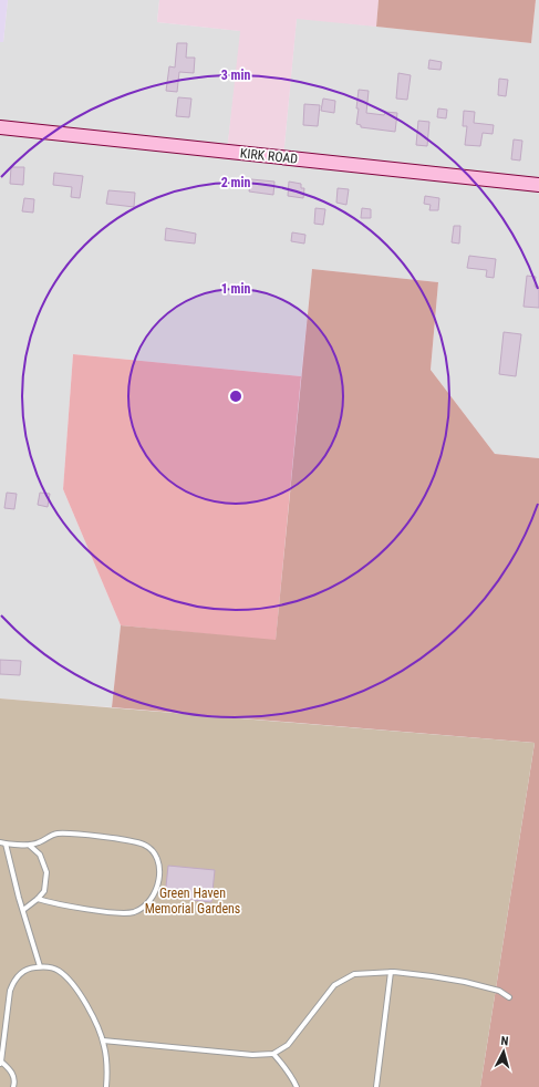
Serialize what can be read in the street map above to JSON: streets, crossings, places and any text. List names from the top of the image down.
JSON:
{
  "streets": {
    "street": ["KIRK ROAD"]
  },
  "parks": ["Green Haven Memorial Gardens"],
  "north": "top",
  "rings": ["3 min", "2 min", "1 min"]
}
